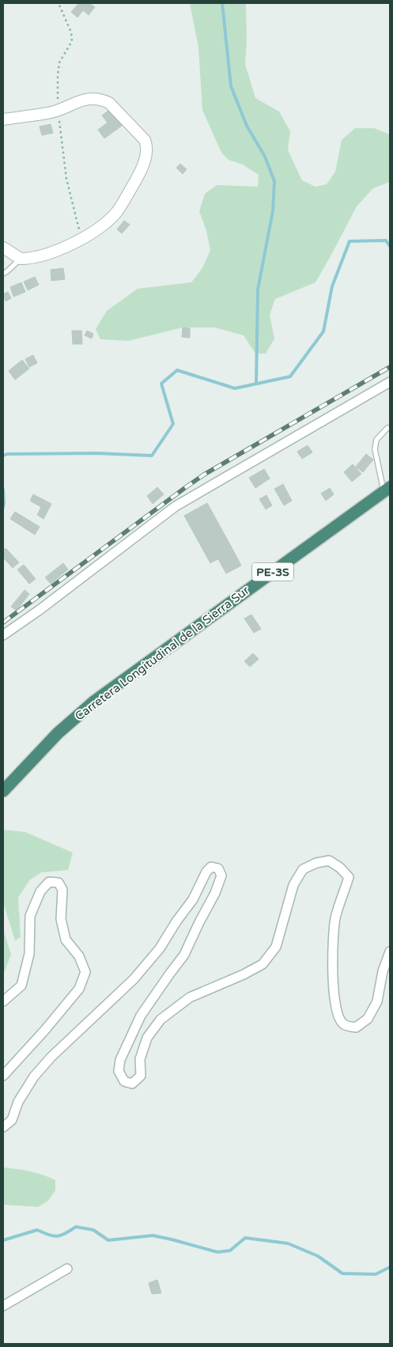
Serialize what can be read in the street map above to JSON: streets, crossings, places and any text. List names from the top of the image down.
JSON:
{
  "streets": {
    "highway": ["PE-3S", "Carretera Longitudinal de la Sierra Sur"]
  }
}
